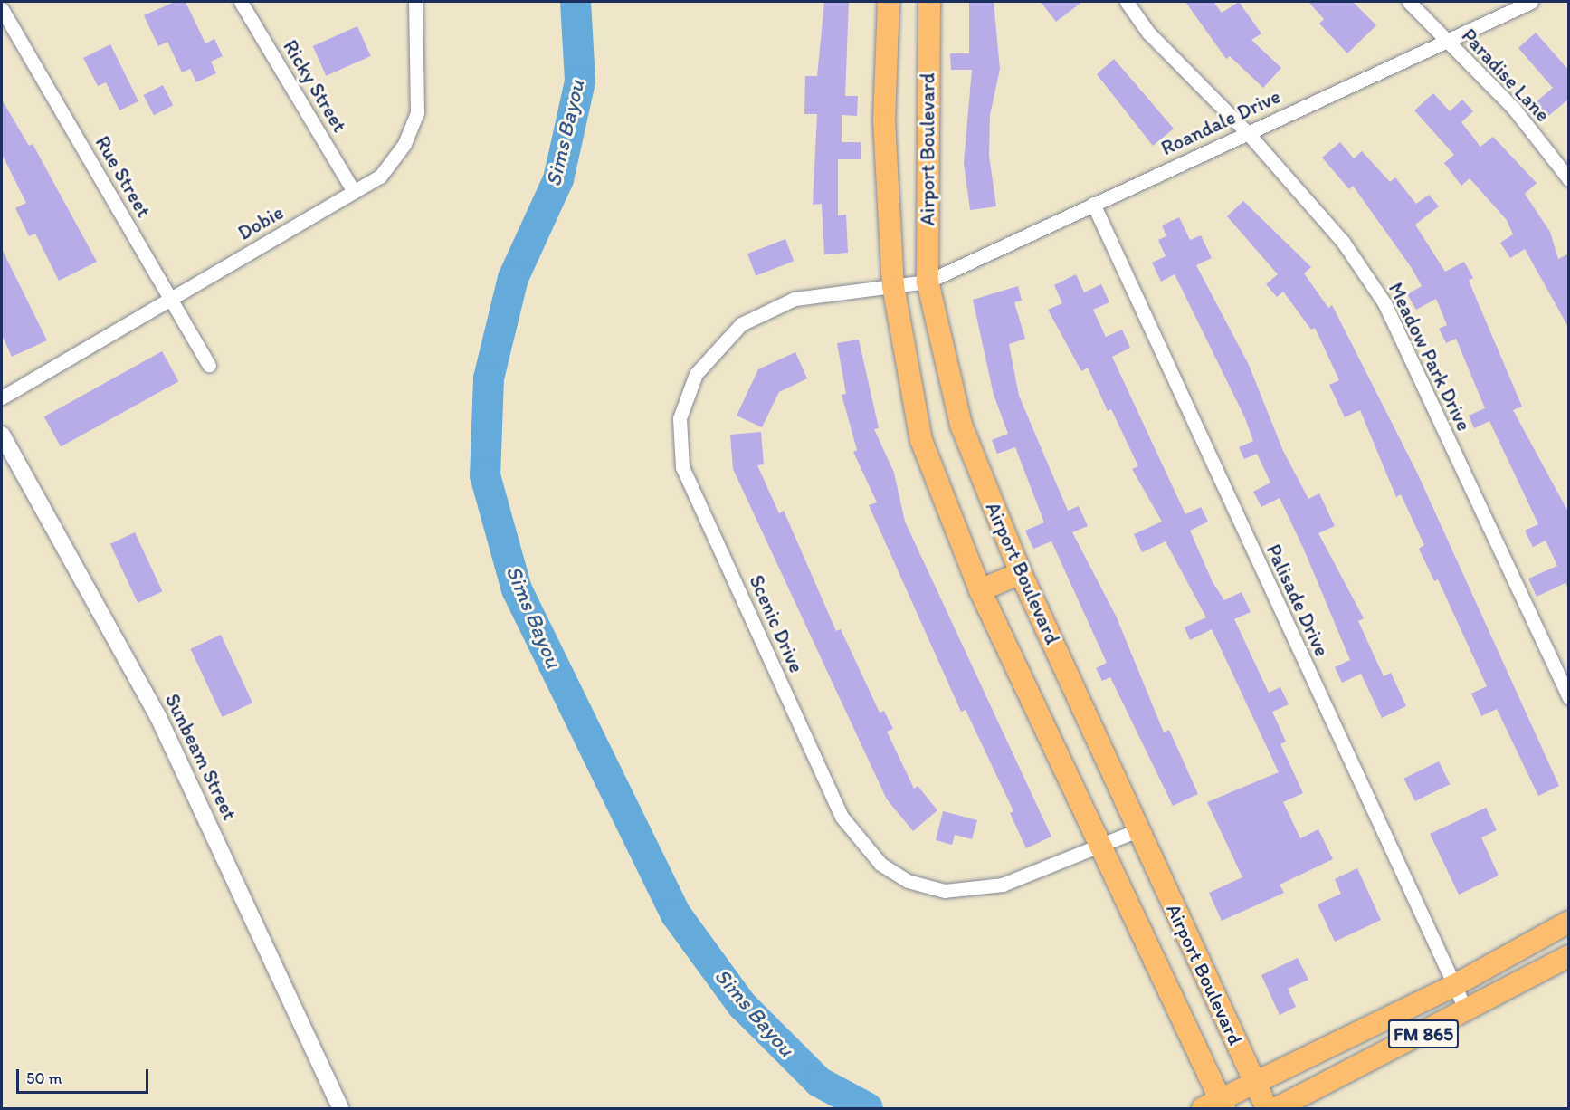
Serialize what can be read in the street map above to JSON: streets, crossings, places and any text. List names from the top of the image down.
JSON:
{
  "streets": {
    "main road": ["Airport Boulevard", "FM 865"],
    "street": [
      "Paradise Lane",
      "Ricky Street",
      "Roandale Drive",
      "Rue Street",
      "Dobie",
      "Meadow Park Drive",
      "Palisade Drive",
      "Scenic Drive",
      "Sunbeam Street"
    ]
  },
  "crossings": [
    ["Paradise Lane", "Roandale Drive"],
    ["Ricky Street", "Dobie"],
    ["Roandale Drive", "Airport Boulevard"],
    ["Roandale Drive", "Meadow Park Drive"],
    ["Roandale Drive", "Palisade Drive"],
    ["Roandale Drive", "Scenic Drive"],
    ["Airport Boulevard", "Scenic Drive"],
    ["Airport Boulevard", "FM 865"],
    ["Rue Street", "Dobie"],
    ["Palisade Drive", "FM 865"]
  ],
  "water": ["Sims Bayou"],
  "scale_bar": "50 m"
}
